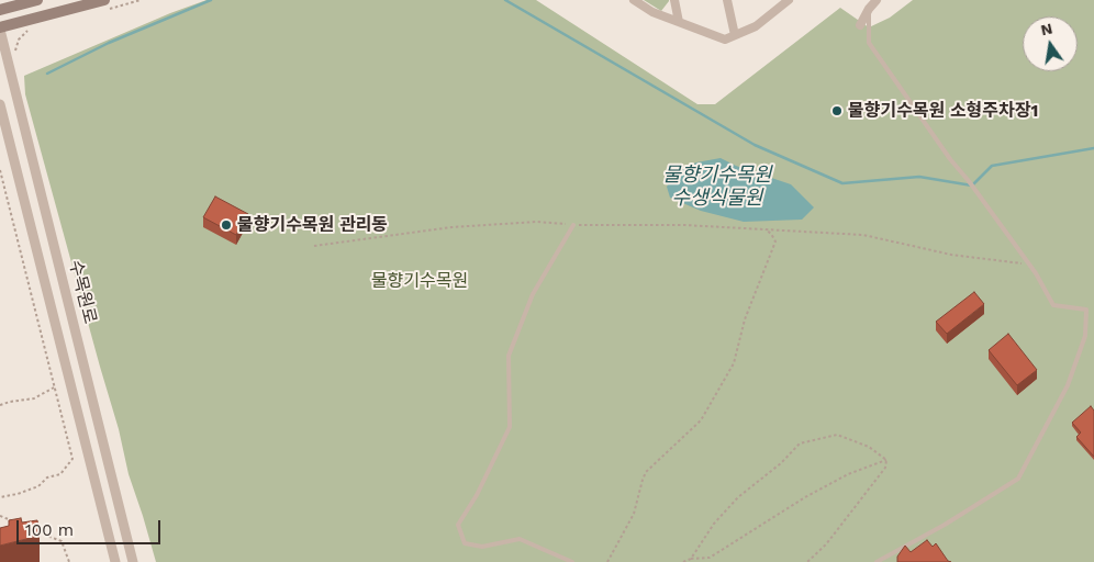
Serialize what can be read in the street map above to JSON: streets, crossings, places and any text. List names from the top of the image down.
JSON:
{
  "streets": {
    "street": ["수목원로"]
  },
  "water": ["물향기수목원 수생식물원"],
  "parks": ["물향기수목원"],
  "places": ["물향기수목원 소형주차장1", "물향기수목원 관리동"],
  "scale_bar": "100 m",
  "north": "top"
}
